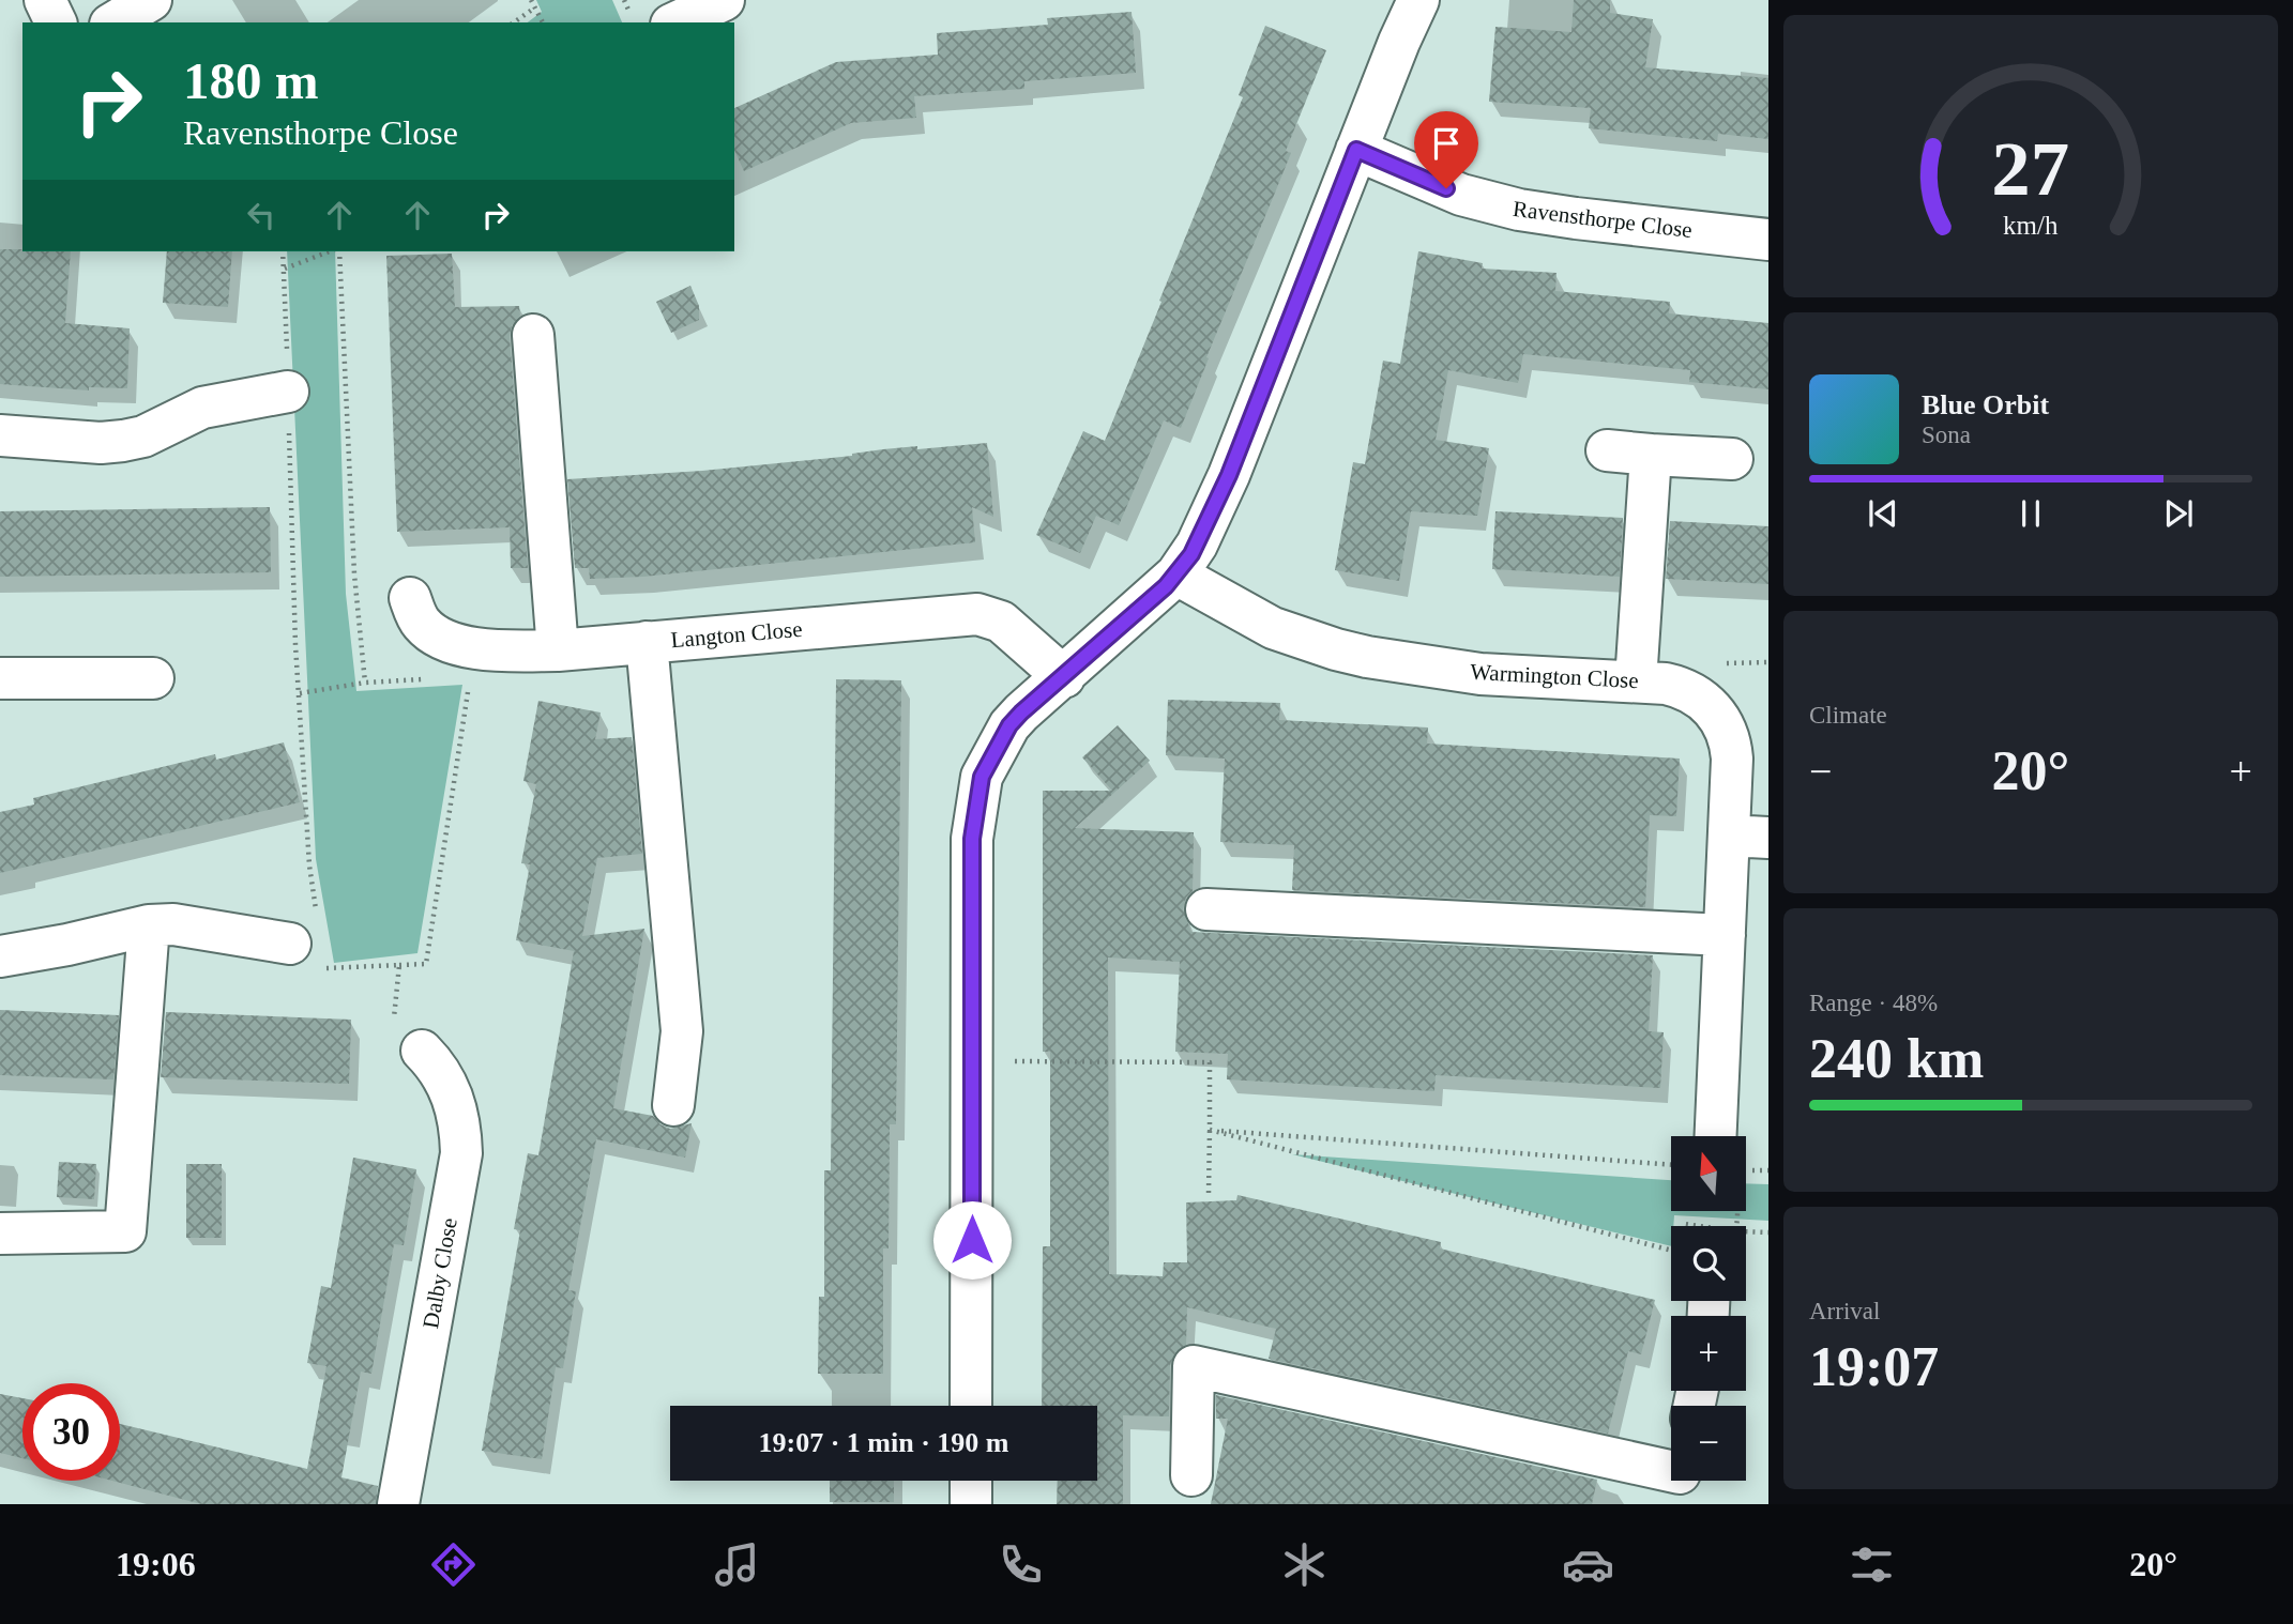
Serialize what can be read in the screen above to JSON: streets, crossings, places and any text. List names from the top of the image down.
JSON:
{
  "streets": {
    "street": [
      "Ravensthorpe Close",
      "Langton Close",
      "Warmington Close",
      "Dalby Close"
    ]
  },
  "north": "top",
  "page": {
    "turn": ["180 m", "Ravensthorpe Close"],
    "song": ["Blue Orbit", "Sona"],
    "tile": [
      "Climate",
      ["Range · 48%", "240 km"],
      ["Arrival", "19:07"]
    ],
    "heat": ["−", "20°", "+"],
    "map_buttons": ["+", "−"],
    "limit": "30",
    "trip": "19:07 · 1 min · 190 m",
    "tabs": ["19:06", "20°"],
    "gauge": ["27", "km/h"]
  }
}
